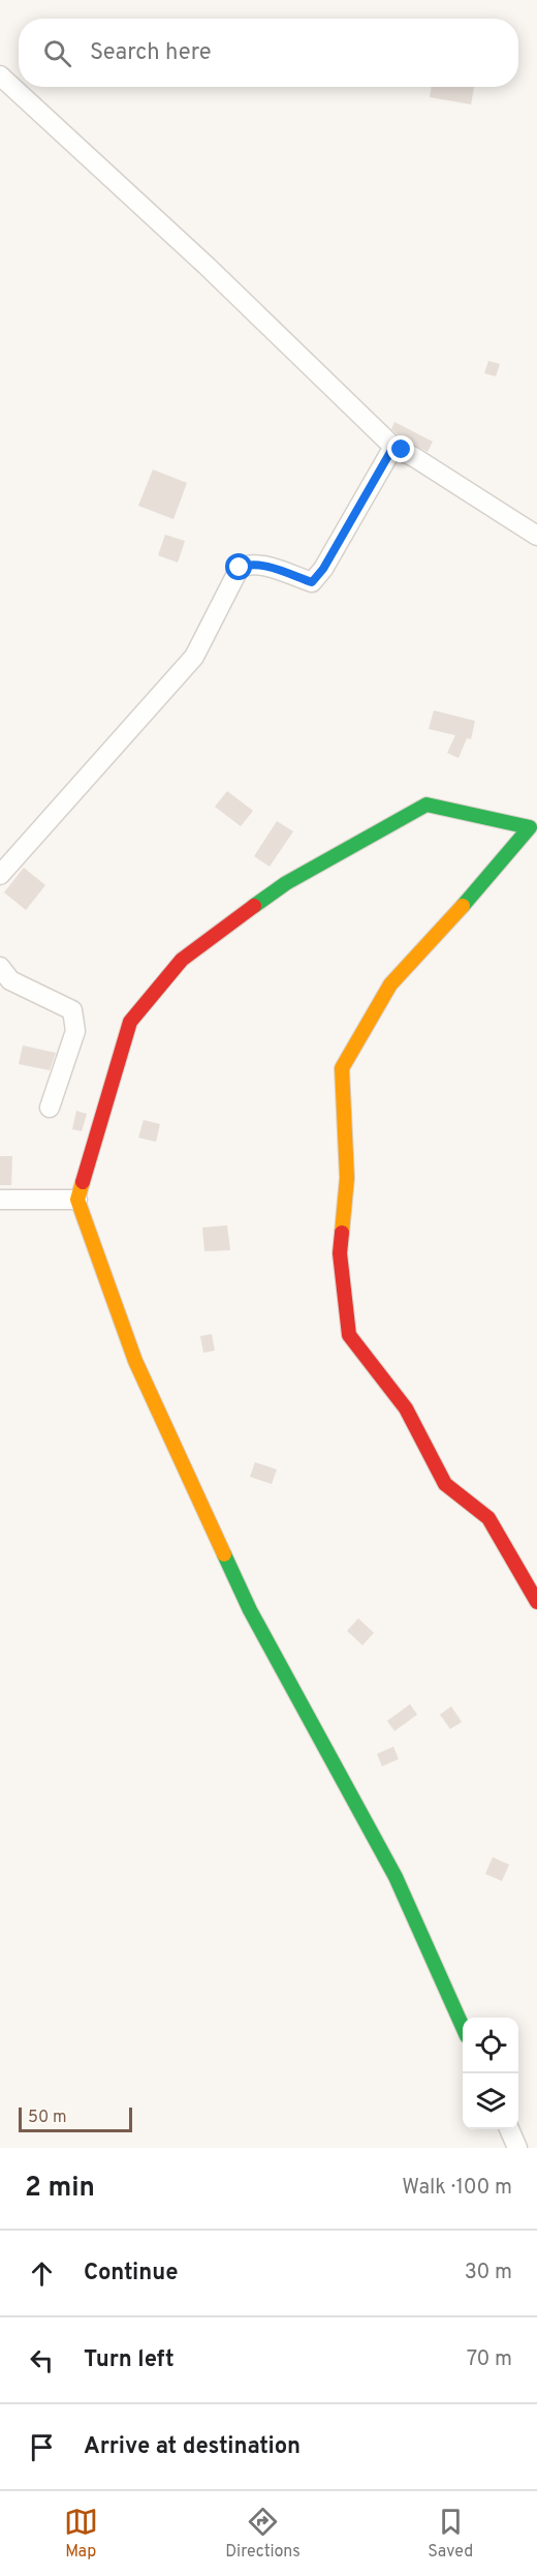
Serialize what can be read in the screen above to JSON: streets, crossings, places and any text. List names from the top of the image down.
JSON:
{
  "scale_bar": "50 m",
  "page": {
    "search": "Search here",
    "scale": "50 m",
    "heading": ["2 min", "Walk · 100 m"],
    "list": [
      ["Continue", "30 m"],
      ["Turn left", "70 m"],
      "Arrive at destination"
    ],
    "nav": ["Map", "Directions", "Saved"]
  }
}
